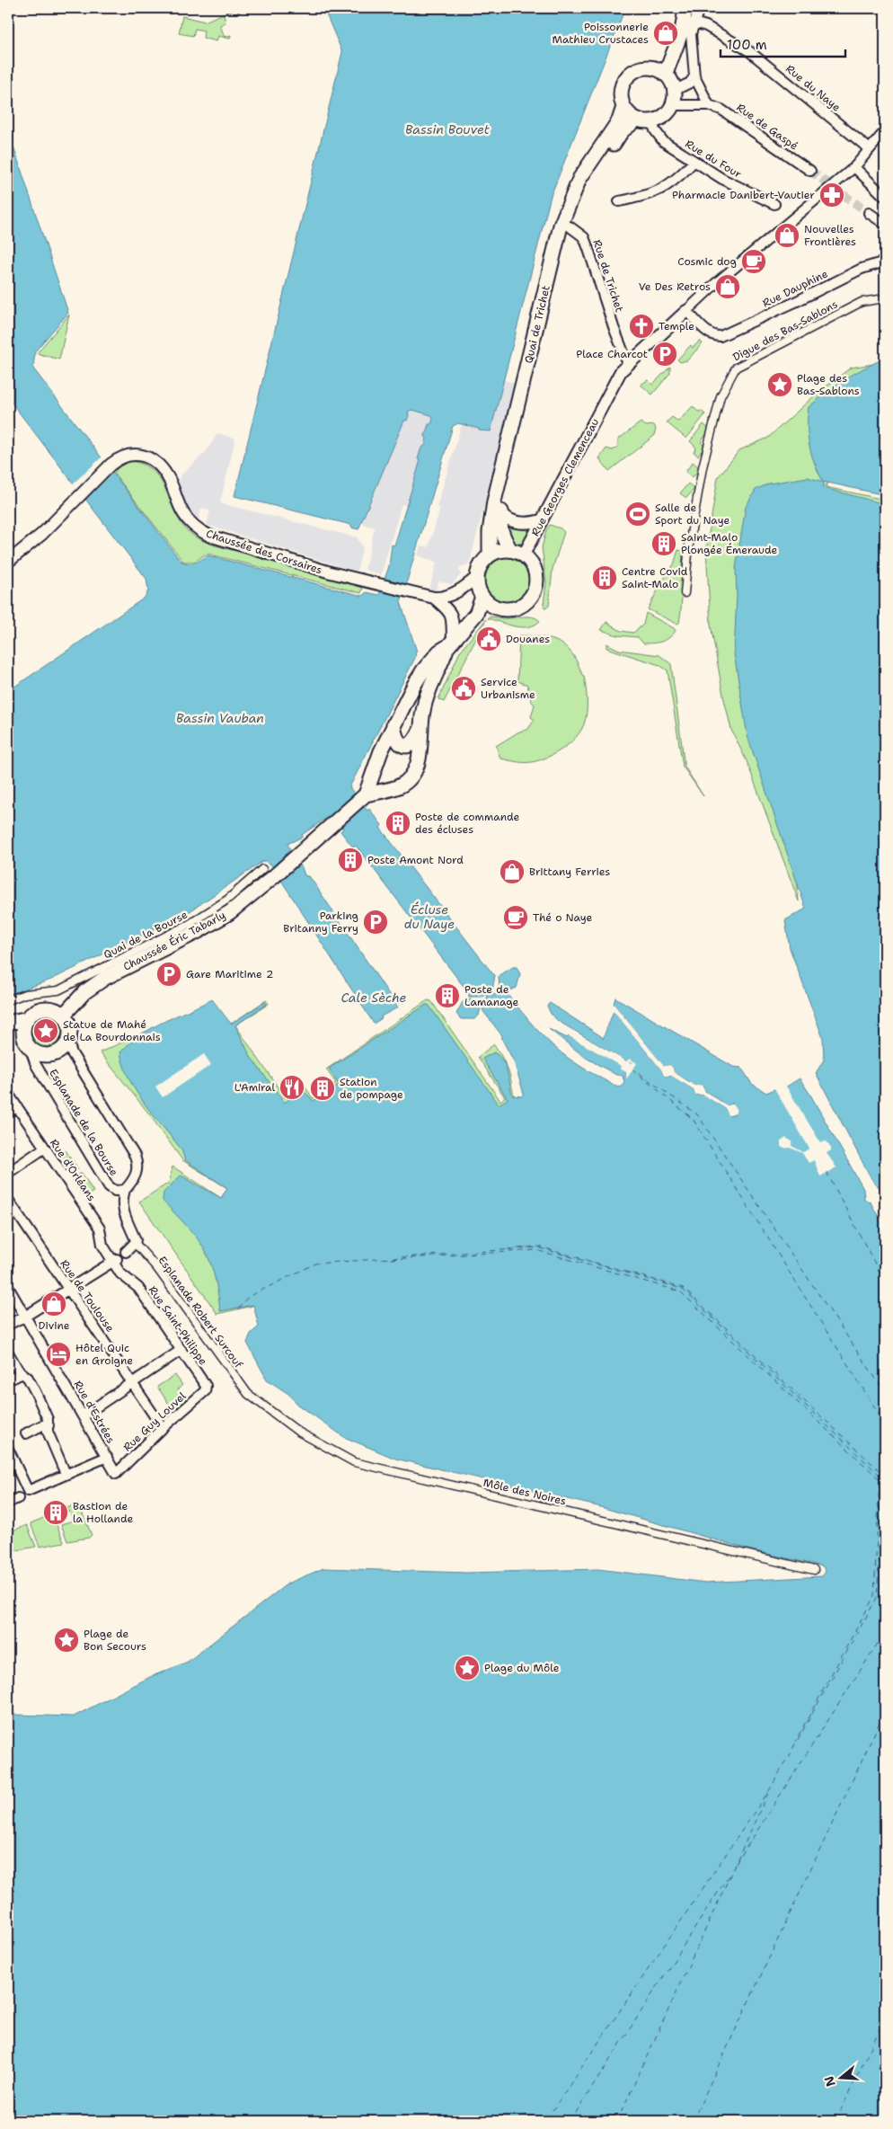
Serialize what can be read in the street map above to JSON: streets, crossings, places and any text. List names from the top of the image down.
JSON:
{
  "streets": {
    "main road": ["Quai de Trichet", "Chaussée Éric Tabarly"],
    "street": [
      "Rue du Naye",
      "Rue de Gaspé",
      "Rue du Four",
      "Rue de Trichet",
      "Rue Dauphine",
      "Digue des Bas-Sablons",
      "Rue Georges Clemenceau",
      "Chaussée des Corsaires",
      "Quai de la Bourse",
      "Esplanade de la Bourse",
      "Rue d'Orléans",
      "Rue de Toulouse",
      "Esplanade Robert Surcouf",
      "Rue Saint-Philippe",
      "Rue d'Estrées",
      "Rue Guy Louvel",
      "Môle des Noires"
    ]
  },
  "crossings": [
    ["Rue de Gaspé", "Rue du Four"],
    ["Rue de Gaspé", "Quai de Trichet"],
    ["Rue du Four", "Quai de Trichet"],
    ["Rue de Trichet", "Quai de Trichet"],
    ["Rue de Trichet", "Rue Georges Clemenceau"],
    ["Rue Dauphine", "Rue Georges Clemenceau"],
    ["Quai de Trichet", "Rue Georges Clemenceau"],
    ["Quai de Trichet", "Chaussée des Corsaires"],
    ["Quai de Trichet", "Chaussée Éric Tabarly"],
    ["Rue Georges Clemenceau", "Chaussée des Corsaires"],
    ["Rue Georges Clemenceau", "Chaussée Éric Tabarly"],
    ["Chaussée des Corsaires", "Chaussée Éric Tabarly"],
    ["Quai de la Bourse", "Chaussée Éric Tabarly"],
    ["Chaussée Éric Tabarly", "Esplanade de la Bourse"],
    ["Rue d'Orléans", "Rue Saint-Philippe"],
    ["Rue de Toulouse", "Rue Guy Louvel"],
    ["Esplanade Robert Surcouf", "Môle des Noires"],
    ["Rue Saint-Philippe", "Rue Guy Louvel"],
    ["Rue d'Estrées", "Rue Guy Louvel"]
  ],
  "water": [
    "Bassin Bouvet",
    "Bassin Vauban",
    "Écluse du Naye",
    "Cale Sèche"
  ],
  "places": {
    "shop": [
      "Poissonnerie Mathieu Crustaces",
      "Nouvelles Frontières",
      "Ve Des Retros",
      "Brittany Ferries",
      "Divine"
    ],
    "pharmacy": ["Pharmacie Danibert-Vautier"],
    "cafe": ["Cosmic dog", "Thé o Naye"],
    "church": ["Temple"],
    "parking": ["Place Charcot", "Parking Britanny Ferry", "Gare Maritime 2"],
    "place": [
      "Plage des Bas-Sablons",
      "Statue de Mahé de La Bourdonnais",
      "Plage de Bon Secours",
      "Plage du Môle"
    ],
    "sports": ["Salle de Sport du Naye"],
    "building": [
      "Saint-Malo Plongée Émeraude",
      "Centre Covid Saint-Malo",
      "Poste de commande des écluses",
      "Poste Amont Nord",
      "Poste de Lamanage",
      "Station de pompage",
      "Bastion de la Hollande"
    ],
    "public building": ["Douanes", "Service Urbanisme"],
    "restaurant": ["L'Amiral"],
    "hotel": ["Hôtel Quic en Groigne"]
  },
  "scale_bar": "100 m",
  "north": "left"
}
